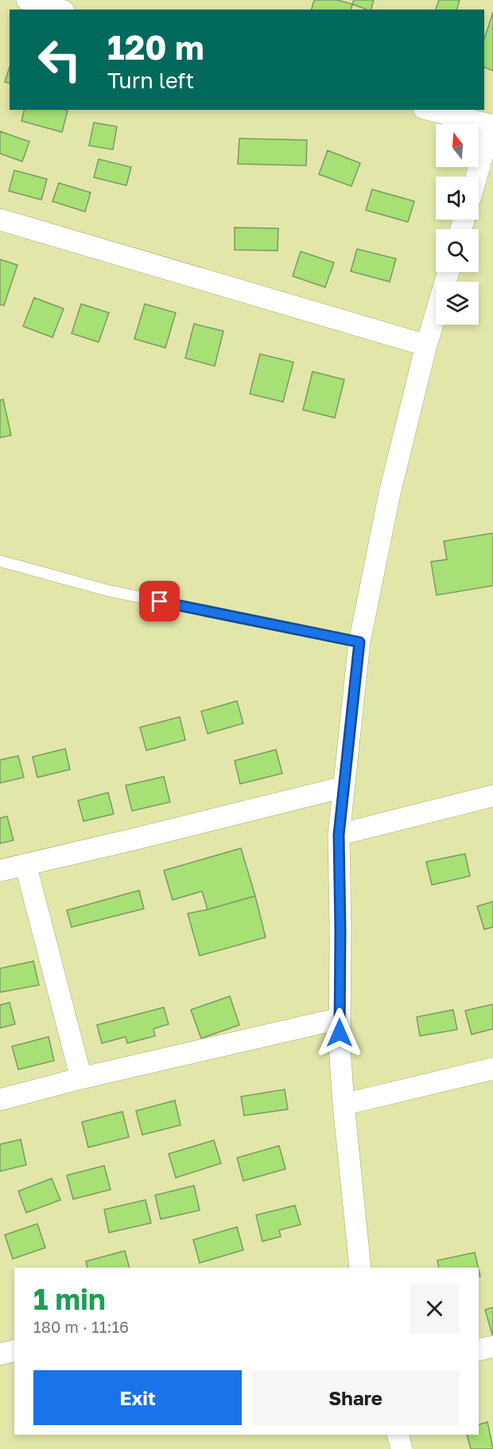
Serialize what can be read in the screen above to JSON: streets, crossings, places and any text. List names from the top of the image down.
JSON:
{
  "north": "top",
  "page": {
    "turn": ["120 m", "Turn left"],
    "heading": ["1 min", "180 m · 11:16"],
    "buttons": ["Exit", "Share"]
  }
}
